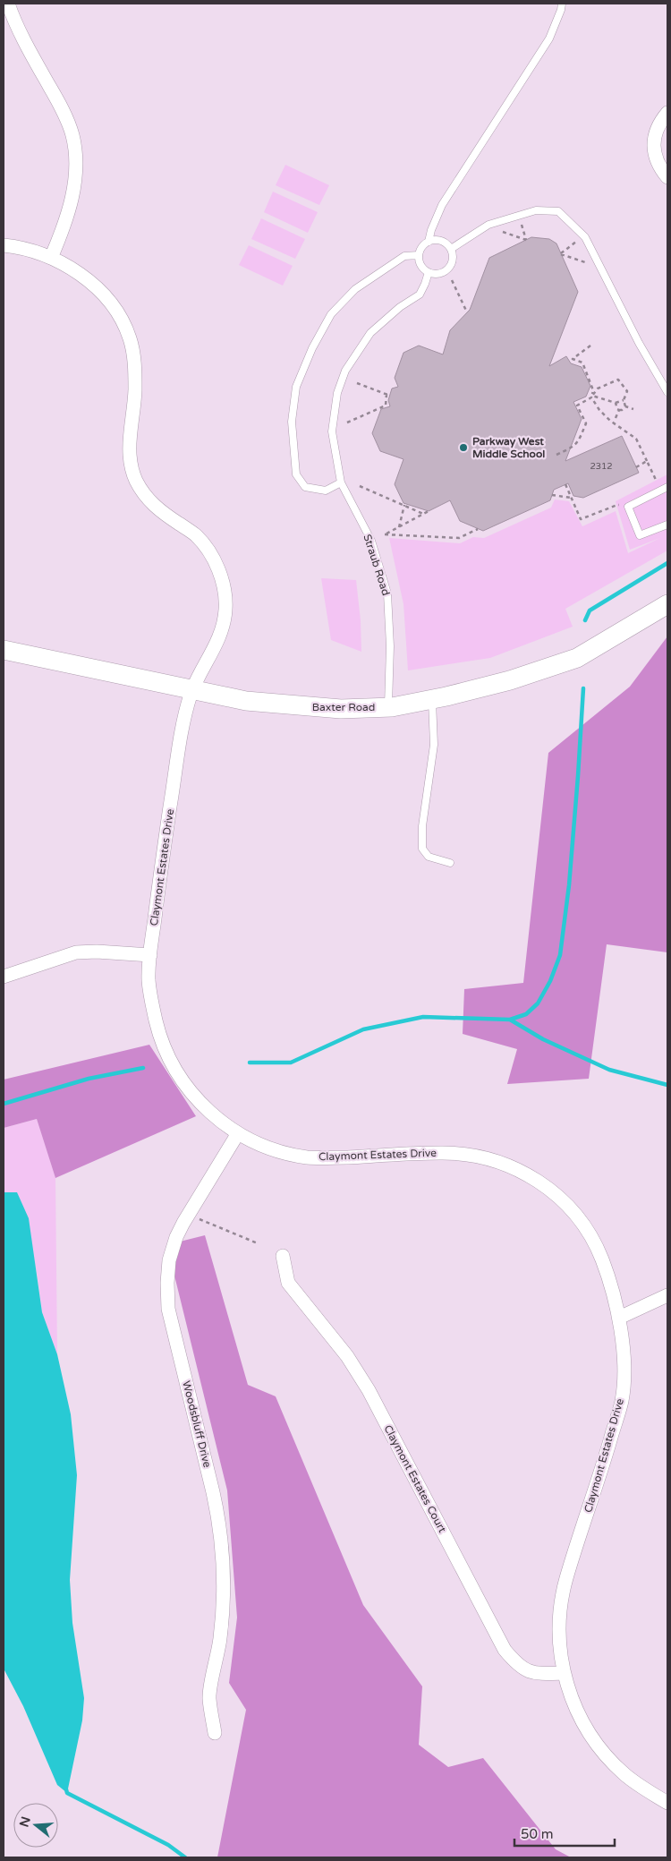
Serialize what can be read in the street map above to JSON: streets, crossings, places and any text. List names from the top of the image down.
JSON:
{
  "streets": {
    "main road": ["Baxter Road"],
    "street": ["Claymont Estates Drive", "Woodsbluff Drive", "Claymont Estates Court"],
    "lane": ["Straub Road"]
  },
  "crossings": [
    ["Straub Road", "Baxter Road"],
    ["Baxter Road", "Claymont Estates Drive"],
    ["Claymont Estates Drive", "Woodsbluff Drive"],
    ["Claymont Estates Drive", "Claymont Estates Court"]
  ],
  "places": ["Parkway West Middle School"],
  "house_numbers": ["2312"],
  "scale_bar": "50 m",
  "north": "left"
}
